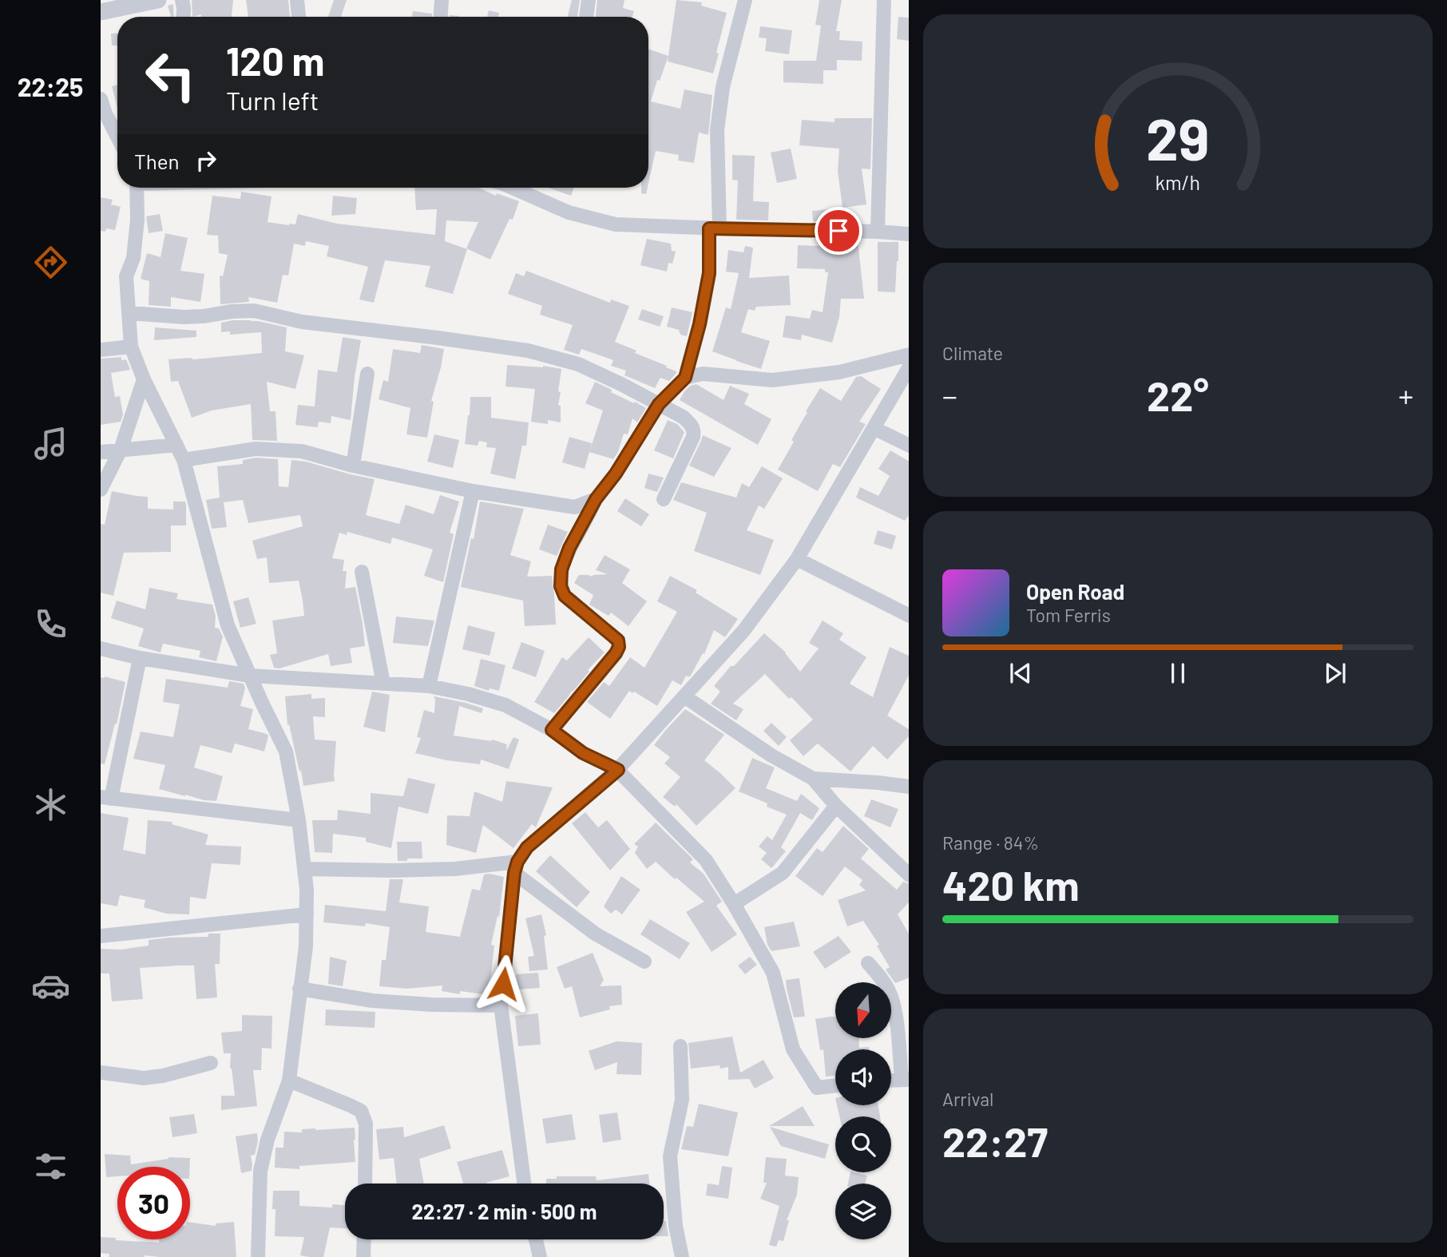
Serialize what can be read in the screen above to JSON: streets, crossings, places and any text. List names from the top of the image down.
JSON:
{
  "north": "bottom",
  "page": {
    "tabs": "22:25",
    "turn": ["120 m", "Turn left"],
    "then": "Then",
    "tile": [
      "Climate",
      ["Range · 84%", "420 km"],
      ["Arrival", "22:27"]
    ],
    "heat": ["−", "22°", "+"],
    "song": ["Open Road", "Tom Ferris"],
    "limit": "30",
    "trip": "22:27 · 2 min · 500 m",
    "gauge": ["29", "km/h"]
  }
}
